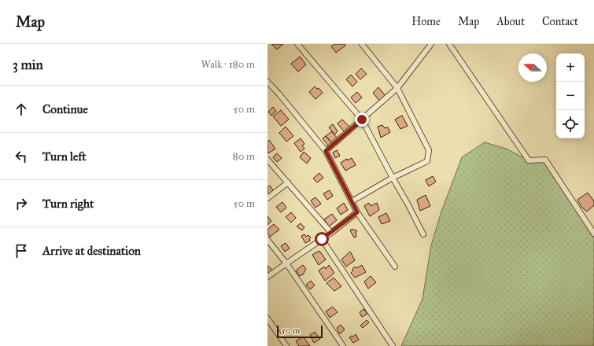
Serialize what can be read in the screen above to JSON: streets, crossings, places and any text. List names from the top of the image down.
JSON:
{
  "scale_bar": "50 m",
  "north": "left",
  "page": {
    "header": "Map",
    "nav": [
      "Home",
      "Map",
      "About",
      "Contact"
    ],
    "heading": ["3 min", "Walk · 180 m"],
    "map_buttons": ["+", "−"],
    "list": [
      ["Continue", "50 m"],
      ["Turn left", "80 m"],
      ["Turn right", "50 m"],
      "Arrive at destination"
    ],
    "scale": "50 m"
  }
}
